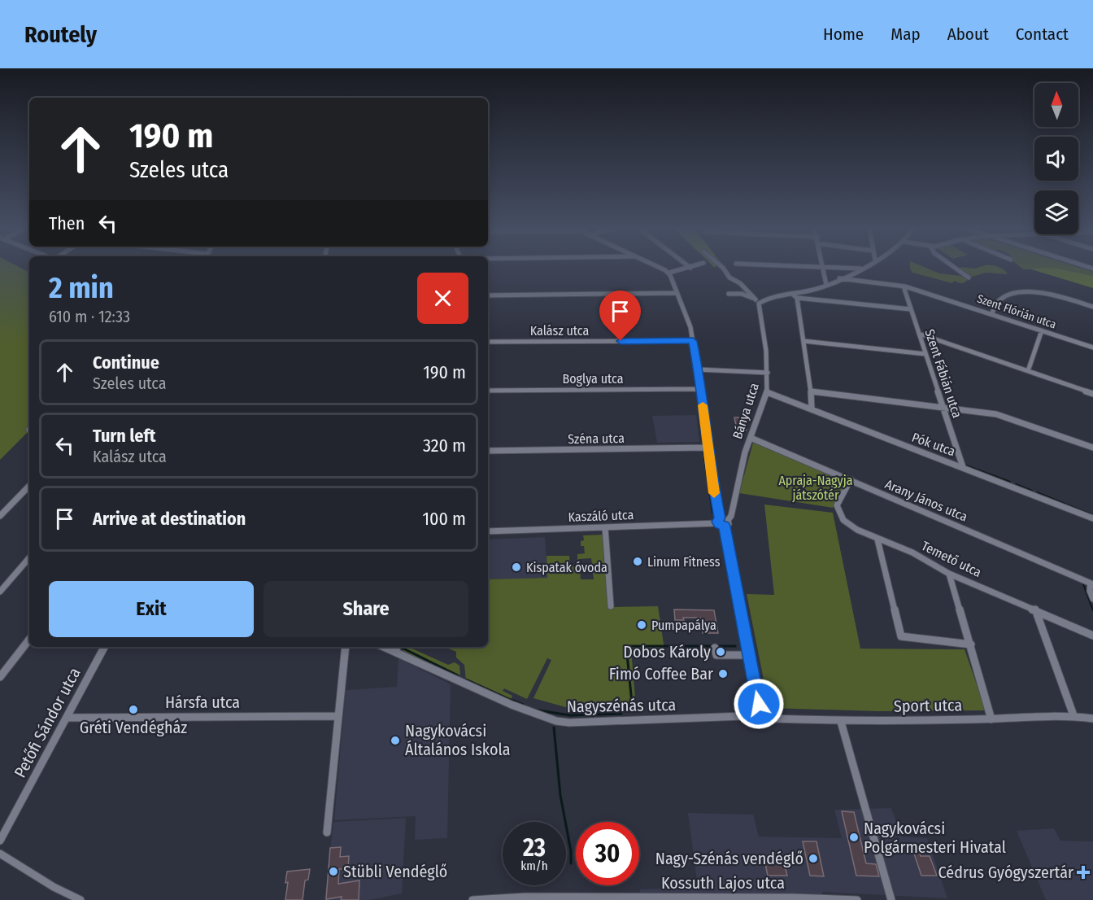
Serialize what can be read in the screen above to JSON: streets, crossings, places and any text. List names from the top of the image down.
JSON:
{
  "streets": {
    "street": [
      "Szent Flórián utca",
      "Kalász utca",
      "Szent Fábián utca",
      "Boglya utca",
      "Bánya utca",
      "Széna utca",
      "Pók utca",
      "Arany János utca",
      "Kaszáló utca",
      "Temető utca",
      "Hársfa utca",
      "Nagyszénás utca",
      "Sport utca",
      "Petőfi Sándor utca",
      "Kossuth Lajos utca"
    ]
  },
  "crossings": [
    ["Szent Flórián utca", "Szent Fábián utca"],
    ["Szent Fábián utca", "Pók utca"],
    ["Bánya utca", "Pók utca"],
    ["Bánya utca", "Arany János utca"],
    ["Bánya utca", "Kaszáló utca"],
    ["Bánya utca", "Nagyszénás utca"],
    ["Bánya utca", "Sport utca"],
    ["Arany János utca", "Temető utca"],
    ["Hársfa utca", "Petőfi Sándor utca"],
    ["Nagyszénás utca", "Sport utca"]
  ],
  "parks": ["Apraja-Nagyja játszótér"],
  "places": {
    "other": [
      "Linum Fitness",
      "Kispatak óvoda",
      "Pumpapálya",
      "Dobos Károly",
      "Fimó Coffee Bar",
      "Gréti Vendégház",
      "Nagykovácsi Általános Iskola",
      "Nagykovácsi Polgármesteri Hivatal",
      "Nagy-Szénás vendéglő",
      "Stübli Vendéglő"
    ],
    "health": ["Cédrus Gyógyszertár"]
  },
  "north": "top",
  "page": {
    "header": "Routely",
    "nav": [
      "Home",
      "Map",
      "About",
      "Contact"
    ],
    "turn": ["190 m", "Szeles utca"],
    "then": "Then",
    "heading": ["2 min", "610 m · 12:33"],
    "list": [
      {
        "name": "Continue",
        "note": "Szeles utca",
        "value": "190 m"
      },
      {
        "name": "Turn left",
        "note": "Kalász utca",
        "value": "320 m"
      },
      {
        "name": "Arrive at destination",
        "value": "100 m"
      }
    ],
    "buttons": ["Exit", "Share"],
    "speed": "23 km/h",
    "limit": "30"
  }
}
